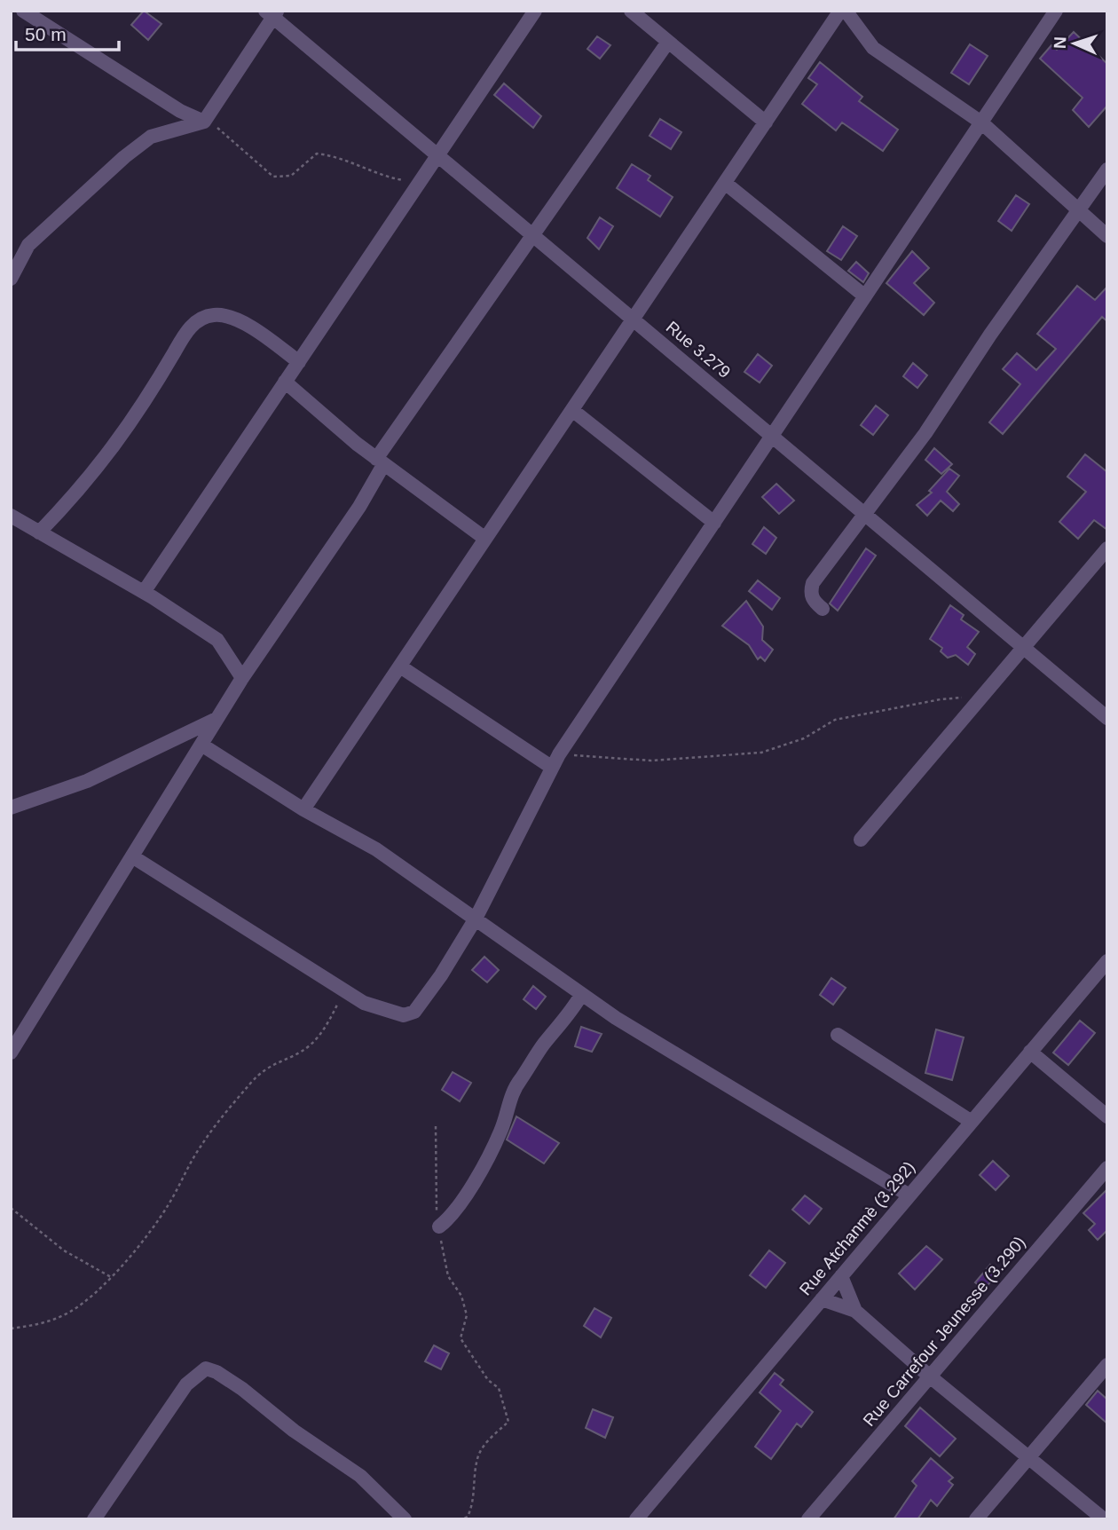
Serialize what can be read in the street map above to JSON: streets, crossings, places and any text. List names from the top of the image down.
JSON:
{
  "streets": {
    "street": ["Rue 3.279", "Rue Atchanmè (3.292)", "Rue Carrefour Jeunesse (3.290)"]
  },
  "scale_bar": "50 m",
  "north": "left"
}
